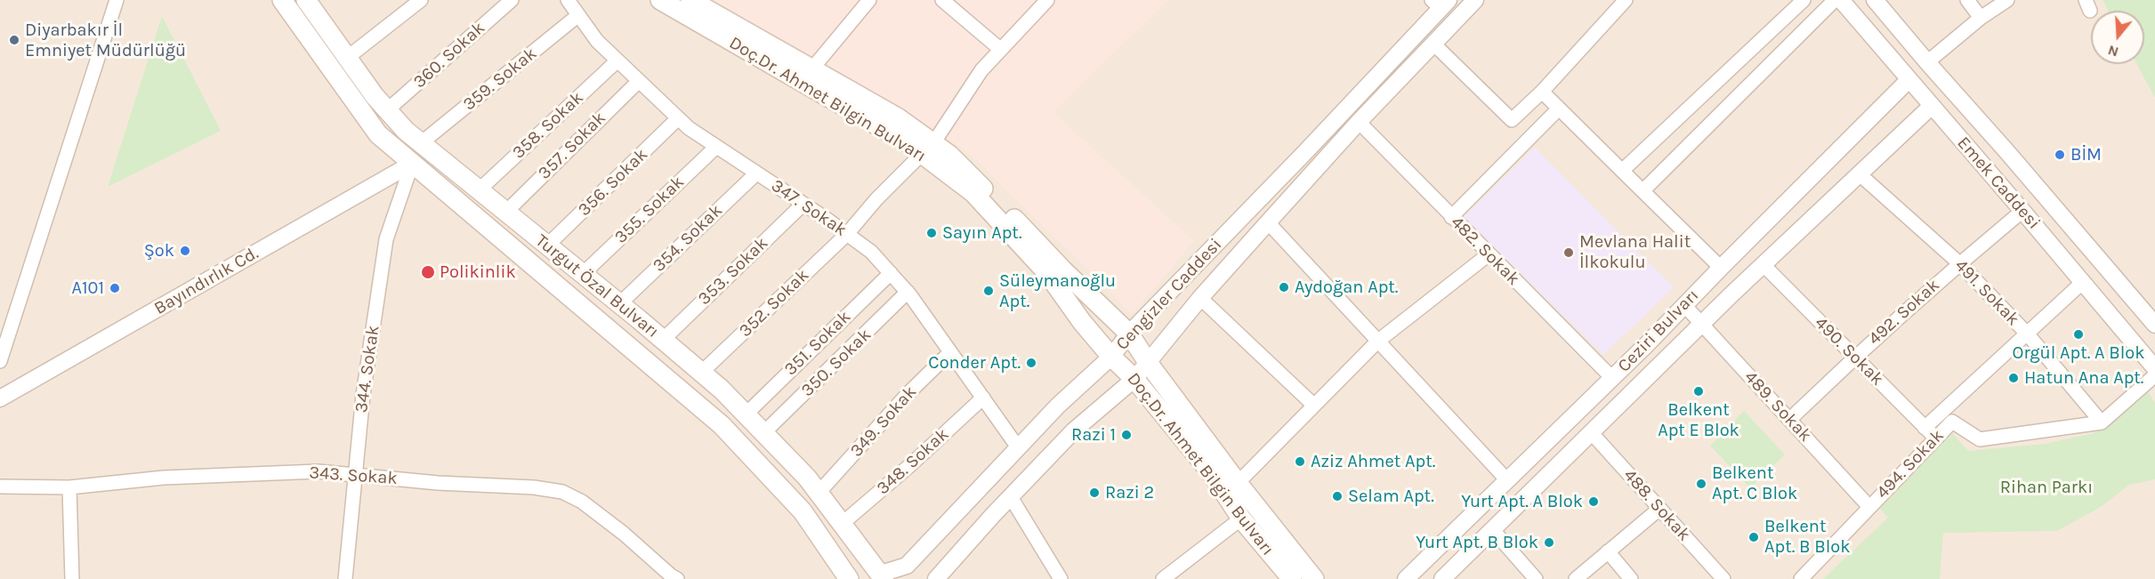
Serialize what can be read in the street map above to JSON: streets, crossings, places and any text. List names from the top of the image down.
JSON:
{
  "streets": {
    "main road": ["Doç.Dr. Ahmet Bilgin Bulvarı", "Turgut Özal Bulvarı"],
    "street": [
      "360. Sokak",
      "359. Sokak",
      "358. Sokak",
      "357. Sokak",
      "356. Sokak",
      "Emek Caddesi",
      "347. Sokak",
      "355. Sokak",
      "354. Sokak",
      "482. Sokak",
      "353. Sokak",
      "Bayındırlık Cd.",
      "491. Sokak",
      "Cengizler Caddesi",
      "352. Sokak",
      "492. Sokak",
      "Ceziri Bulvarı",
      "351. Sokak",
      "490. Sokak",
      "350. Sokak",
      "344. Sokak",
      "489. Sokak",
      "349. Sokak",
      "348. Sokak",
      "494. Sokak",
      "343. Sokak",
      "488. Sokak"
    ]
  },
  "crossings": [
    ["360. Sokak", "Turgut Özal Bulvarı"],
    ["359. Sokak", "347. Sokak"],
    ["359. Sokak", "Turgut Özal Bulvarı"],
    ["Doç.Dr. Ahmet Bilgin Bulvarı", "Cengizler Caddesi"],
    ["Doç.Dr. Ahmet Bilgin Bulvarı", "352. Sokak"],
    ["358. Sokak", "347. Sokak"],
    ["358. Sokak", "Turgut Özal Bulvarı"],
    ["357. Sokak", "347. Sokak"],
    ["357. Sokak", "Turgut Özal Bulvarı"],
    ["356. Sokak", "347. Sokak"],
    ["356. Sokak", "Turgut Özal Bulvarı"],
    ["Emek Caddesi", "492. Sokak"],
    ["Emek Caddesi", "Ceziri Bulvarı"],
    ["347. Sokak", "355. Sokak"],
    ["347. Sokak", "354. Sokak"],
    ["347. Sokak", "353. Sokak"],
    ["347. Sokak", "Cengizler Caddesi"],
    ["347. Sokak", "352. Sokak"],
    ["347. Sokak", "351. Sokak"],
    ["347. Sokak", "350. Sokak"],
    ["347. Sokak", "349. Sokak"],
    ["347. Sokak", "348. Sokak"],
    ["355. Sokak", "Turgut Özal Bulvarı"],
    ["354. Sokak", "Turgut Özal Bulvarı"],
    ["482. Sokak", "Cengizler Caddesi"],
    ["482. Sokak", "Ceziri Bulvarı"],
    ["353. Sokak", "Turgut Özal Bulvarı"],
    ["Bayındırlık Cd.", "Turgut Özal Bulvarı"],
    ["Bayındırlık Cd.", "344. Sokak"],
    ["Turgut Özal Bulvarı", "Cengizler Caddesi"],
    ["Turgut Özal Bulvarı", "352. Sokak"],
    ["Turgut Özal Bulvarı", "351. Sokak"],
    ["Turgut Özal Bulvarı", "350. Sokak"],
    ["Turgut Özal Bulvarı", "344. Sokak"],
    ["Turgut Özal Bulvarı", "349. Sokak"],
    ["Turgut Özal Bulvarı", "348. Sokak"],
    ["491. Sokak", "492. Sokak"],
    ["491. Sokak", "Ceziri Bulvarı"],
    ["491. Sokak", "494. Sokak"],
    ["492. Sokak", "490. Sokak"],
    ["492. Sokak", "489. Sokak"],
    ["Ceziri Bulvarı", "490. Sokak"],
    ["Ceziri Bulvarı", "489. Sokak"],
    ["Ceziri Bulvarı", "488. Sokak"],
    ["490. Sokak", "494. Sokak"],
    ["344. Sokak", "343. Sokak"],
    ["489. Sokak", "494. Sokak"]
  ],
  "parks": ["Rihan Parkı"],
  "places": [
    "Diyarbakır İl Emniyet Müdürlüğü",
    "BİM",
    "Sayın Apt.",
    "Şok",
    "Mevlana Halit İlkokulu",
    "Polikinlik",
    "Aydoğan Apt.",
    "A101",
    "Süleymanoğlu Apt.",
    "Orgül Apt. A Blok",
    "Conder Apt.",
    "Hatun Ana Apt.",
    "Belkent Apt E Blok",
    "Razi 1",
    "Aziz Ahmet Apt.",
    "Belkent Apt. C Blok",
    "Razi 2",
    "Selam Apt.",
    "Yurt Apt. A Blok",
    "Belkent Apt. B Blok",
    "Yurt Apt. B Blok"
  ],
  "north": "bottom"
}
